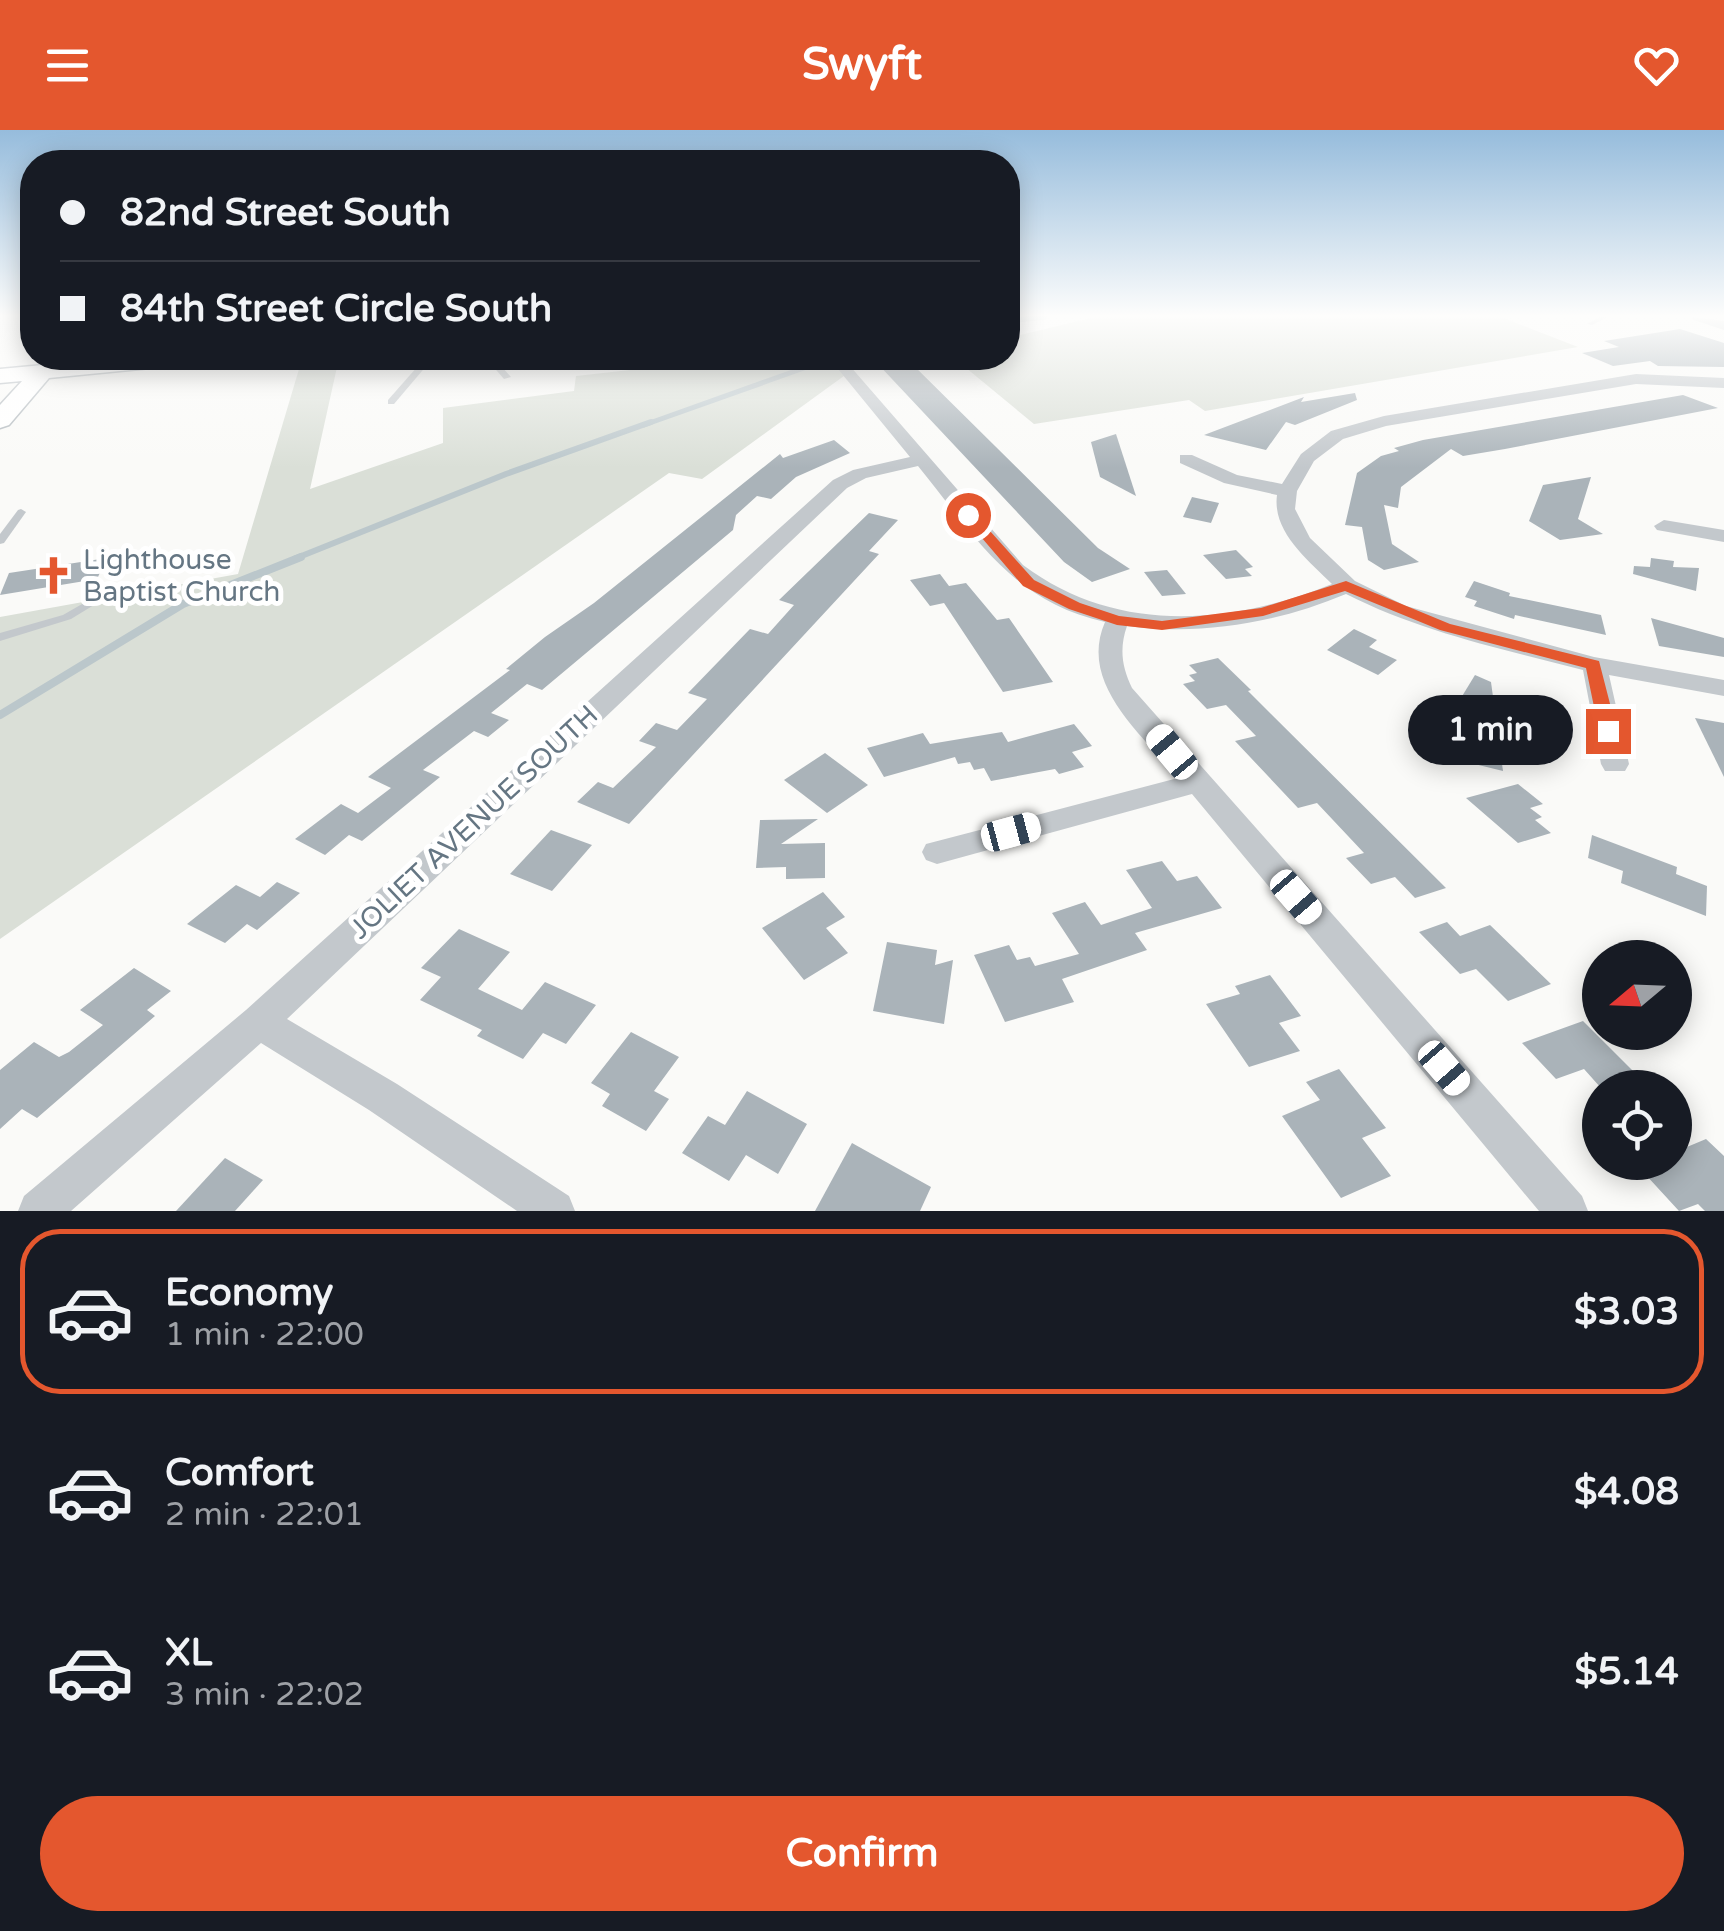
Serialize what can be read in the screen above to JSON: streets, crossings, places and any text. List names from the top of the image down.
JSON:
{
  "streets": {
    "street": ["JOLIET AVENUE SOUTH"]
  },
  "places": {
    "church": ["Lighthouse Baptist Church"]
  },
  "north": "left",
  "page": {
    "header": "Swyft",
    "banner": ["82nd Street South", "84th Street Circle South"],
    "bubble": "1 min",
    "list": [
      {
        "name": "Economy",
        "note": "1 min · 22:00",
        "value": "$3.03"
      },
      {
        "name": "Comfort",
        "note": "2 min · 22:01",
        "value": "$4.08"
      },
      {
        "name": "XL",
        "note": "3 min · 22:02",
        "value": "$5.14"
      }
    ],
    "buttons": "Confirm"
  }
}
